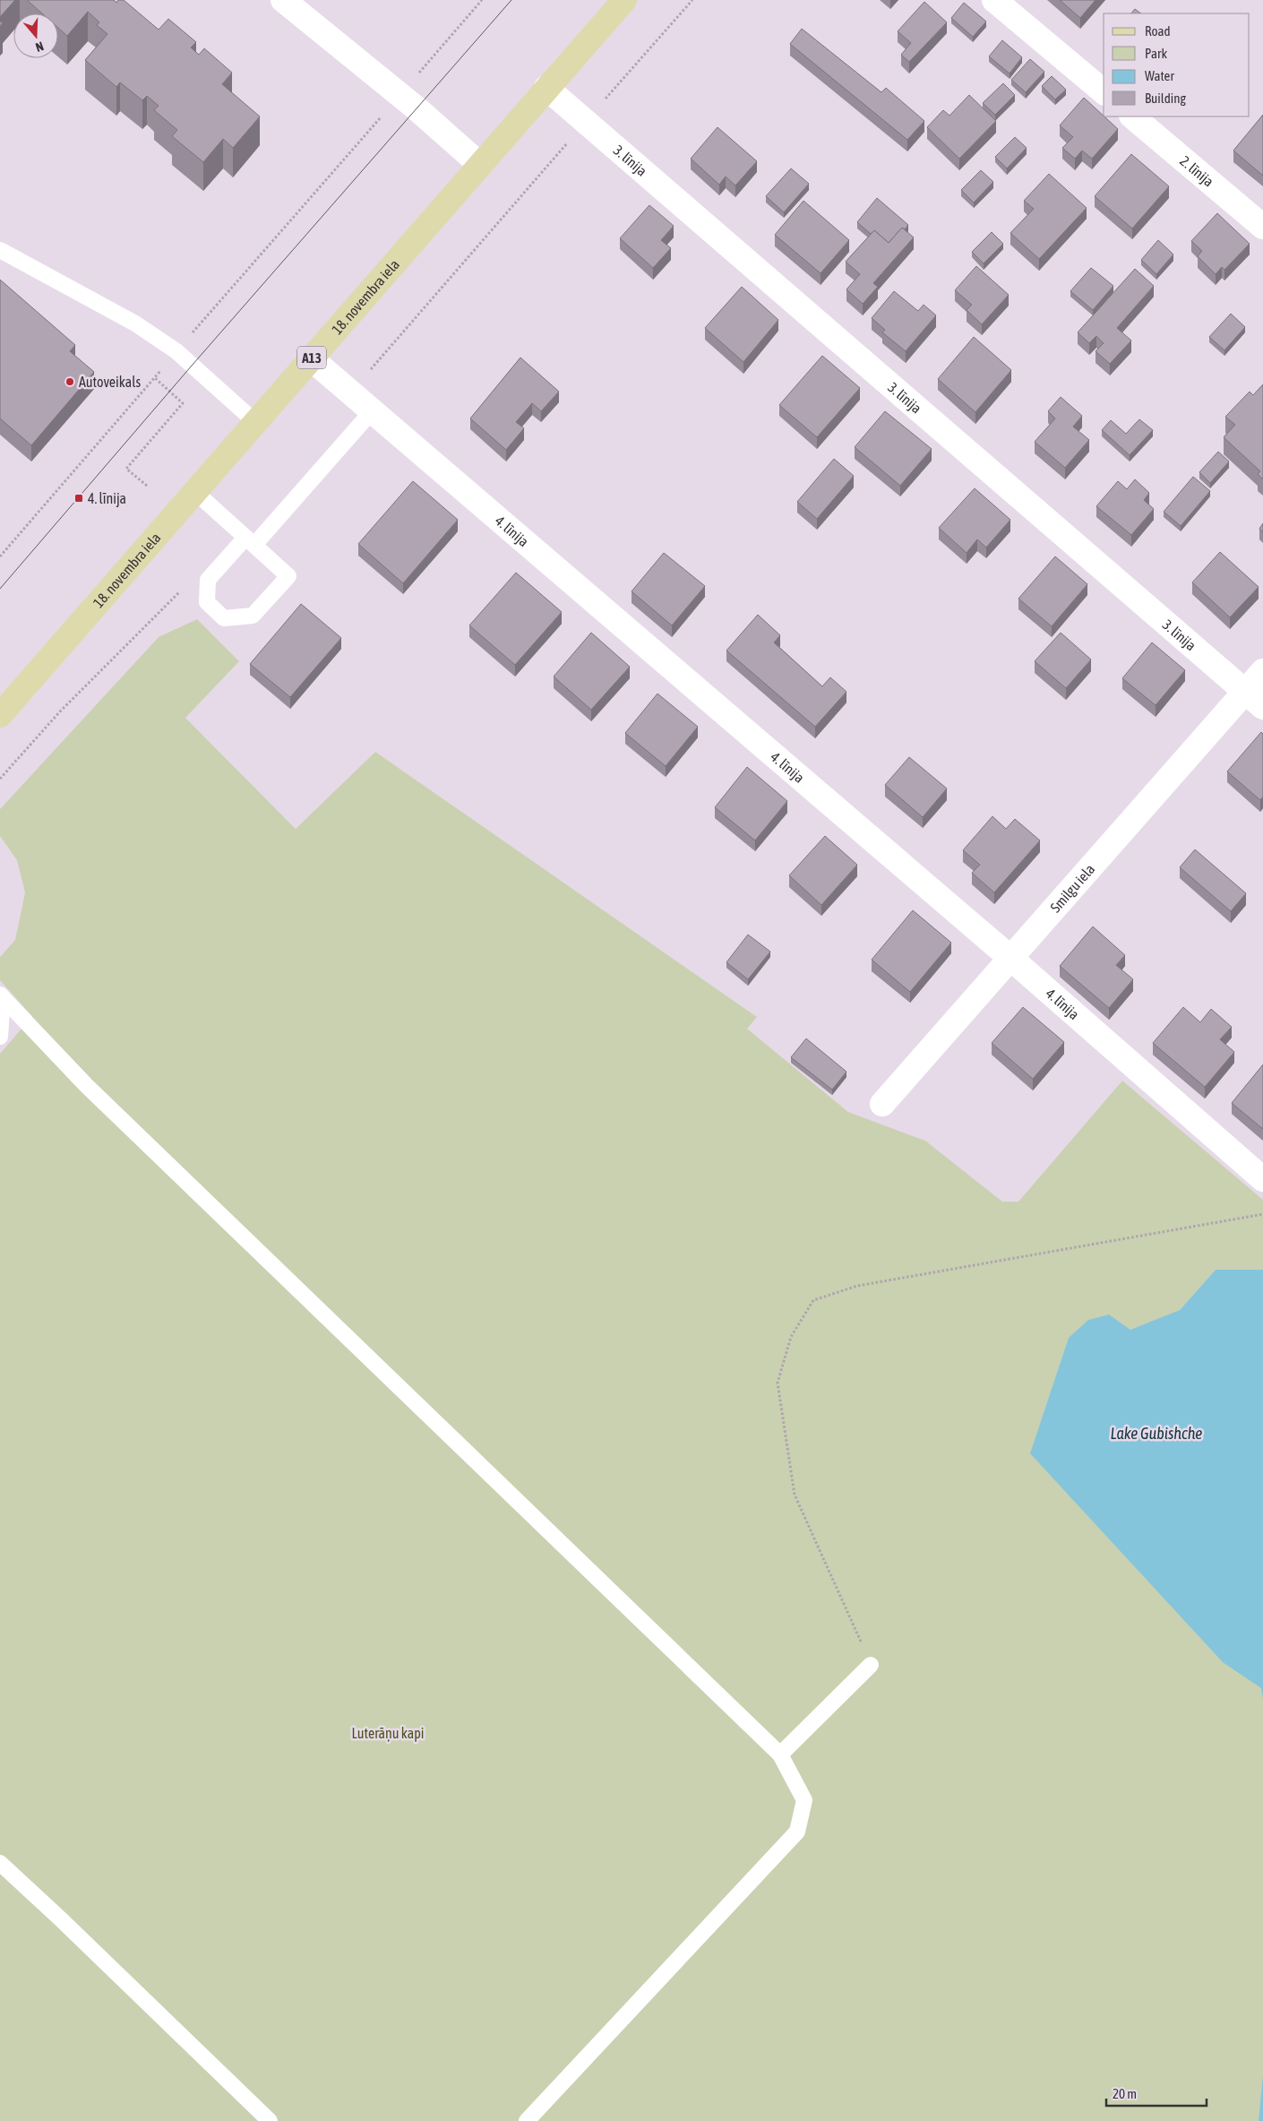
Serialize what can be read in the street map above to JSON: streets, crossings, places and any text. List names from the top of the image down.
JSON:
{
  "streets": {
    "main road": ["18. novembra iela", "A13"],
    "street": [
      "3. līnija",
      "2. līnija",
      "4. līnija",
      "Smilgu iela"
    ]
  },
  "crossings": [
    ["3. līnija", "18. novembra iela"],
    ["3. līnija", "Smilgu iela"],
    ["18. novembra iela", "4. līnija"],
    ["4. līnija", "Smilgu iela"]
  ],
  "water": ["Lake Gubishche"],
  "parks": ["Luterāņu kapi"],
  "places": {
    "other": ["Autoveikals"],
    "transit": ["4. līnija"]
  },
  "legend": [
    "Road",
    "Park",
    "Water",
    "Building"
  ],
  "scale_bar": "20 m",
  "north": "bottom"
}
